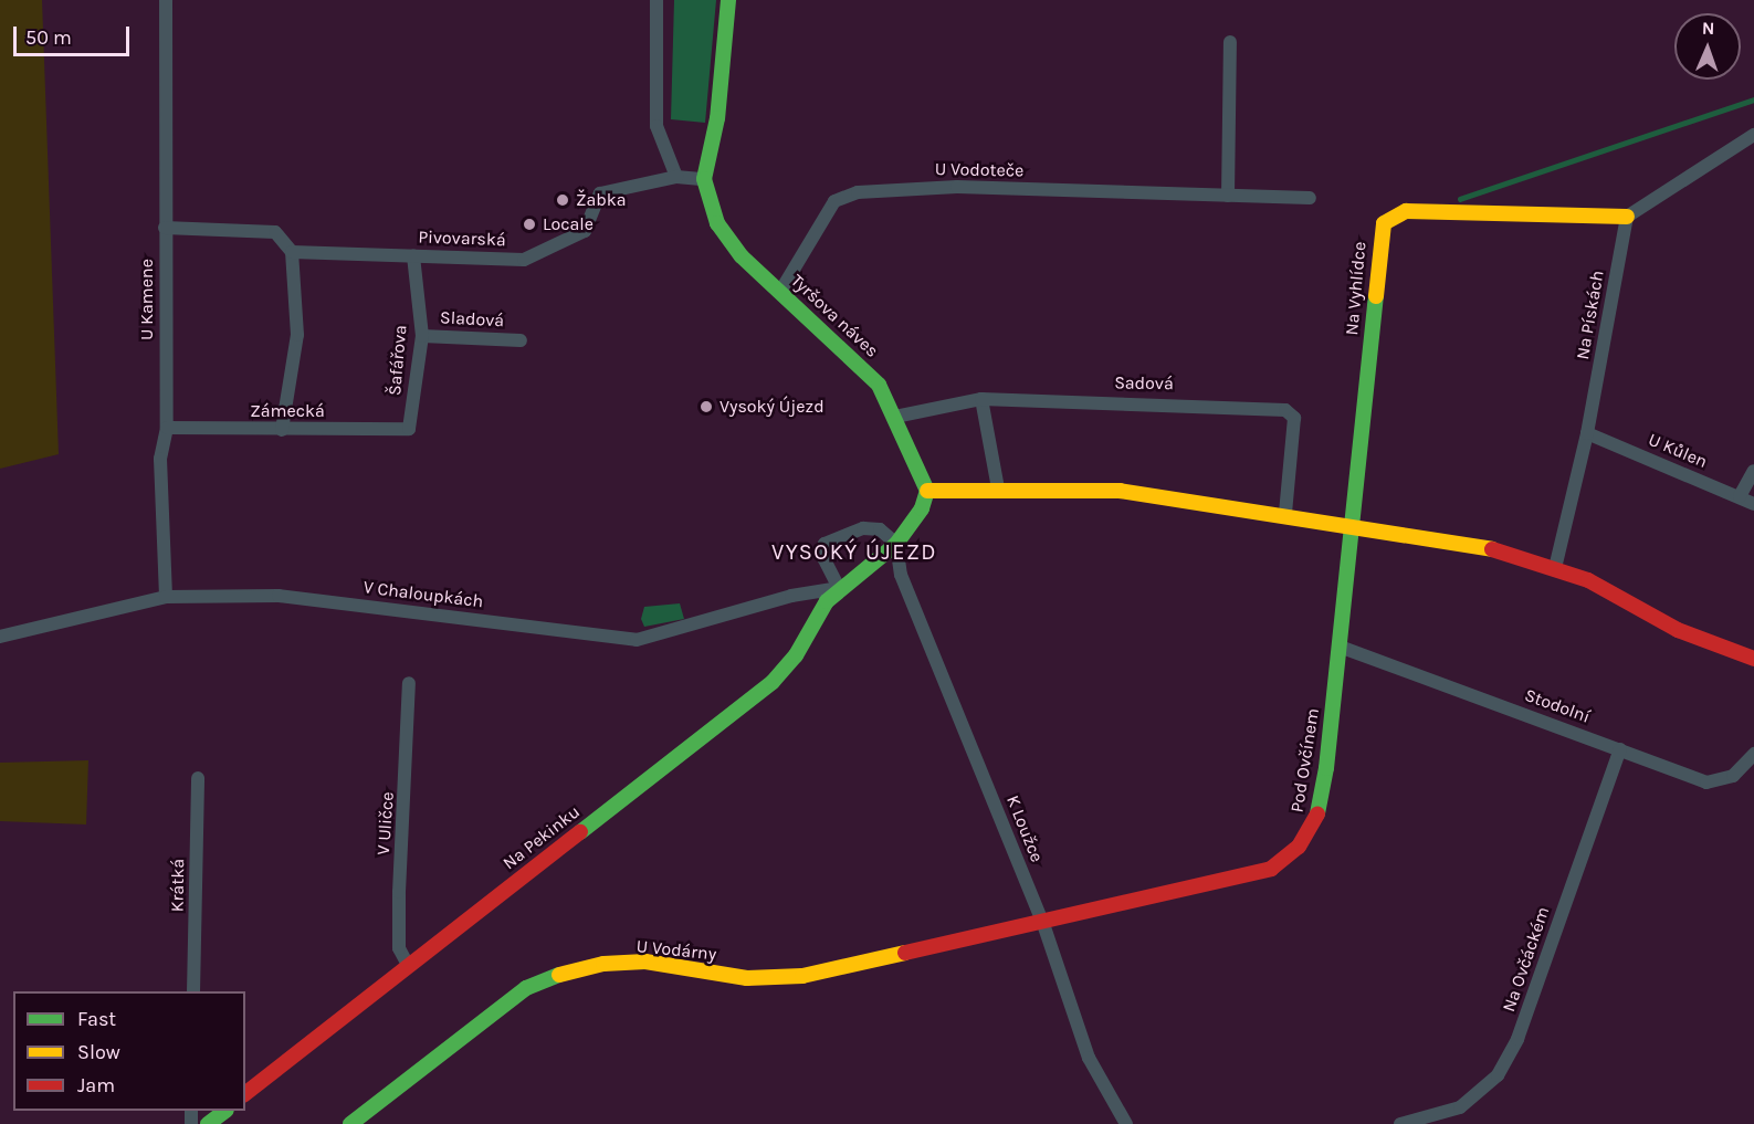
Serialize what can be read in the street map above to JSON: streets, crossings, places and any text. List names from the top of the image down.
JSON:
{
  "streets": {
    "street": [
      "U Vodoteče",
      "Pivovarská",
      "Na Vyhlídce",
      "U Kamene",
      "Na Pískách",
      "Tyršova náves",
      "Sladová",
      "Šafářova",
      "Sadová",
      "Zámecká",
      "U Kůlen",
      "V Chaloupkách",
      "Stodolní",
      "Pod Ovčínem",
      "V Uličce",
      "K Loužce",
      "Na Pekinku",
      "Krátká",
      "U Vodárny",
      "Na Ovčáckém"
    ]
  },
  "crossings": [
    ["U Vodoteče", "Tyršova náves"],
    ["Pivovarská", "Šafářova"],
    ["Na Vyhlídce", "Na Pískách"],
    ["Na Vyhlídce", "Pod Ovčínem"],
    ["U Kamene", "Zámecká"],
    ["U Kamene", "V Chaloupkách"],
    ["Na Pískách", "U Kůlen"],
    ["Tyršova náves", "Sadová"],
    ["Tyršova náves", "Na Pekinku"],
    ["Sladová", "Šafářova"],
    ["Šafářova", "Zámecká"],
    ["V Chaloupkách", "Na Pekinku"],
    ["Stodolní", "Pod Ovčínem"],
    ["Stodolní", "Na Ovčáckém"],
    ["Pod Ovčínem", "K Loužce"],
    ["Pod Ovčínem", "U Vodárny"],
    ["V Uličce", "Na Pekinku"],
    ["K Loužce", "Na Pekinku"],
    ["K Loužce", "U Vodárny"]
  ],
  "districts": ["VYSOKÝ ÚJEZD"],
  "places": ["Žabka", "Locale", "Vysoký Újezd"],
  "legend": ["Fast", "Slow", "Jam"],
  "scale_bar": "50 m",
  "north": "top"
}
